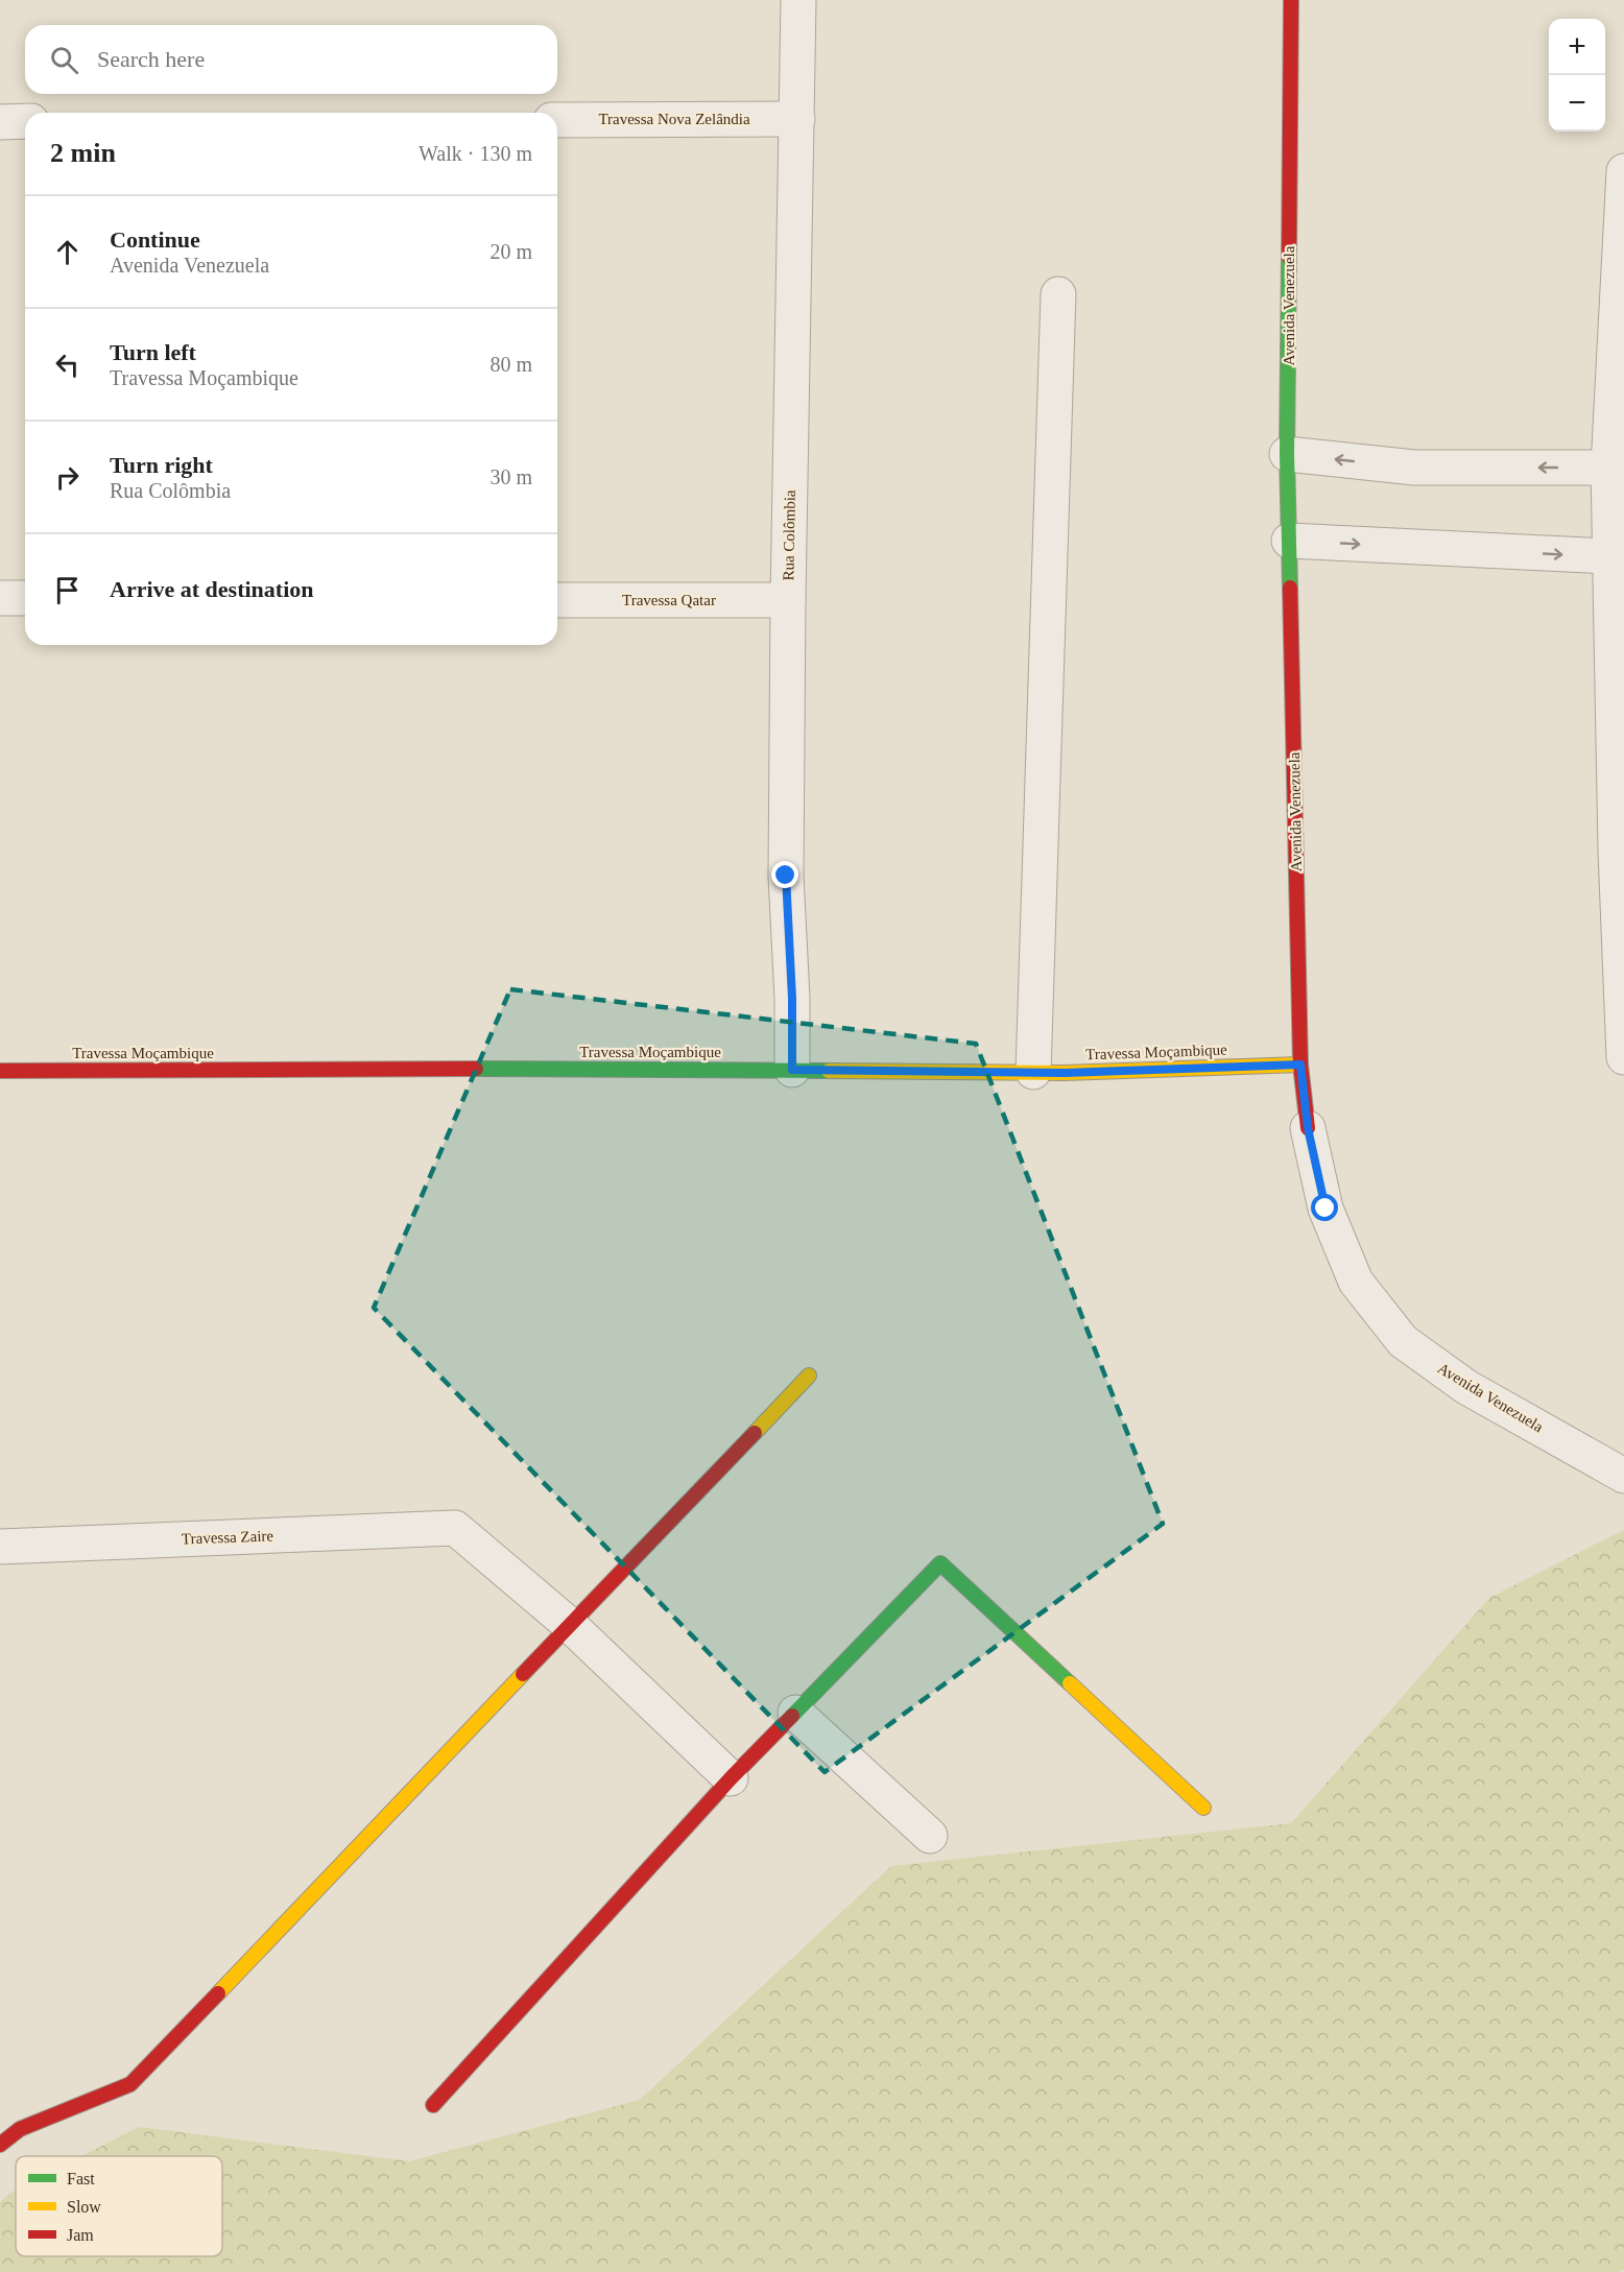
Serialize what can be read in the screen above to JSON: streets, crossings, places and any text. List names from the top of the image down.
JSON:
{
  "streets": {
    "street": [
      "Travessa Nova Zelândia",
      "Avenida Venezuela",
      "Rua Colômbia",
      "Travessa Qatar",
      "Travessa Moçambique",
      "Travessa Zaire"
    ]
  },
  "crossings": [
    ["Travessa Nova Zelândia", "Rua Colômbia"],
    ["Avenida Venezuela", "Travessa Moçambique"],
    ["Rua Colômbia", "Travessa Qatar"],
    ["Rua Colômbia", "Travessa Moçambique"]
  ],
  "legend": ["Fast", "Slow", "Jam"],
  "page": {
    "map_buttons": ["+", "−"],
    "search": "Search here",
    "heading": ["2 min", "Walk · 130 m"],
    "list": [
      ["Continue", "Avenida Venezuela", "20 m"],
      ["Turn left", "Travessa Moçambique", "80 m"],
      ["Turn right", "Rua Colômbia", "30 m"],
      "Arrive at destination"
    ]
  }
}
